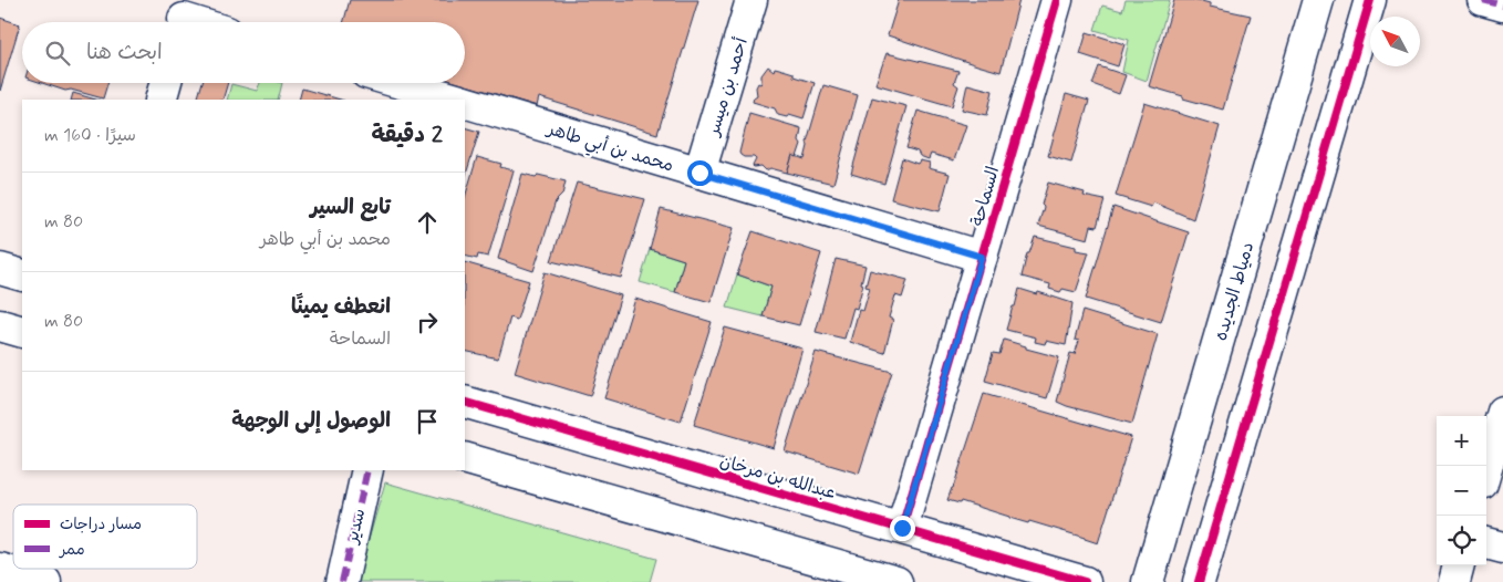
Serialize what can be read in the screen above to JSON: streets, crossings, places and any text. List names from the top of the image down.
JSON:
{
  "streets": {
    "street": [
      "أحمد بن ميسر",
      "محمد بن أبي طاهر",
      "السماحة",
      "دمياط الجديده",
      "عبدالله بن مرخان",
      "سدير"
    ]
  },
  "crossings": [
    ["أحمد بن ميسر", "محمد بن أبي طاهر"],
    ["محمد بن أبي طاهر", "السماحة"],
    ["السماحة", "عبدالله بن مرخان"]
  ],
  "legend": ["مسار دراجات", "ممر"],
  "north": "top left",
  "page": {
    "search": "ابحث هنا",
    "heading": ["2 دقيقة", "سيرًا · 160 m"],
    "list": [
      ["تابع السير", "محمد بن أبي طاهر", "80 m"],
      ["انعطف يمينًا", "السماحة", "80 m"],
      "الوصول إلى الوجهة"
    ],
    "map_buttons": ["+", "−"]
  }
}
